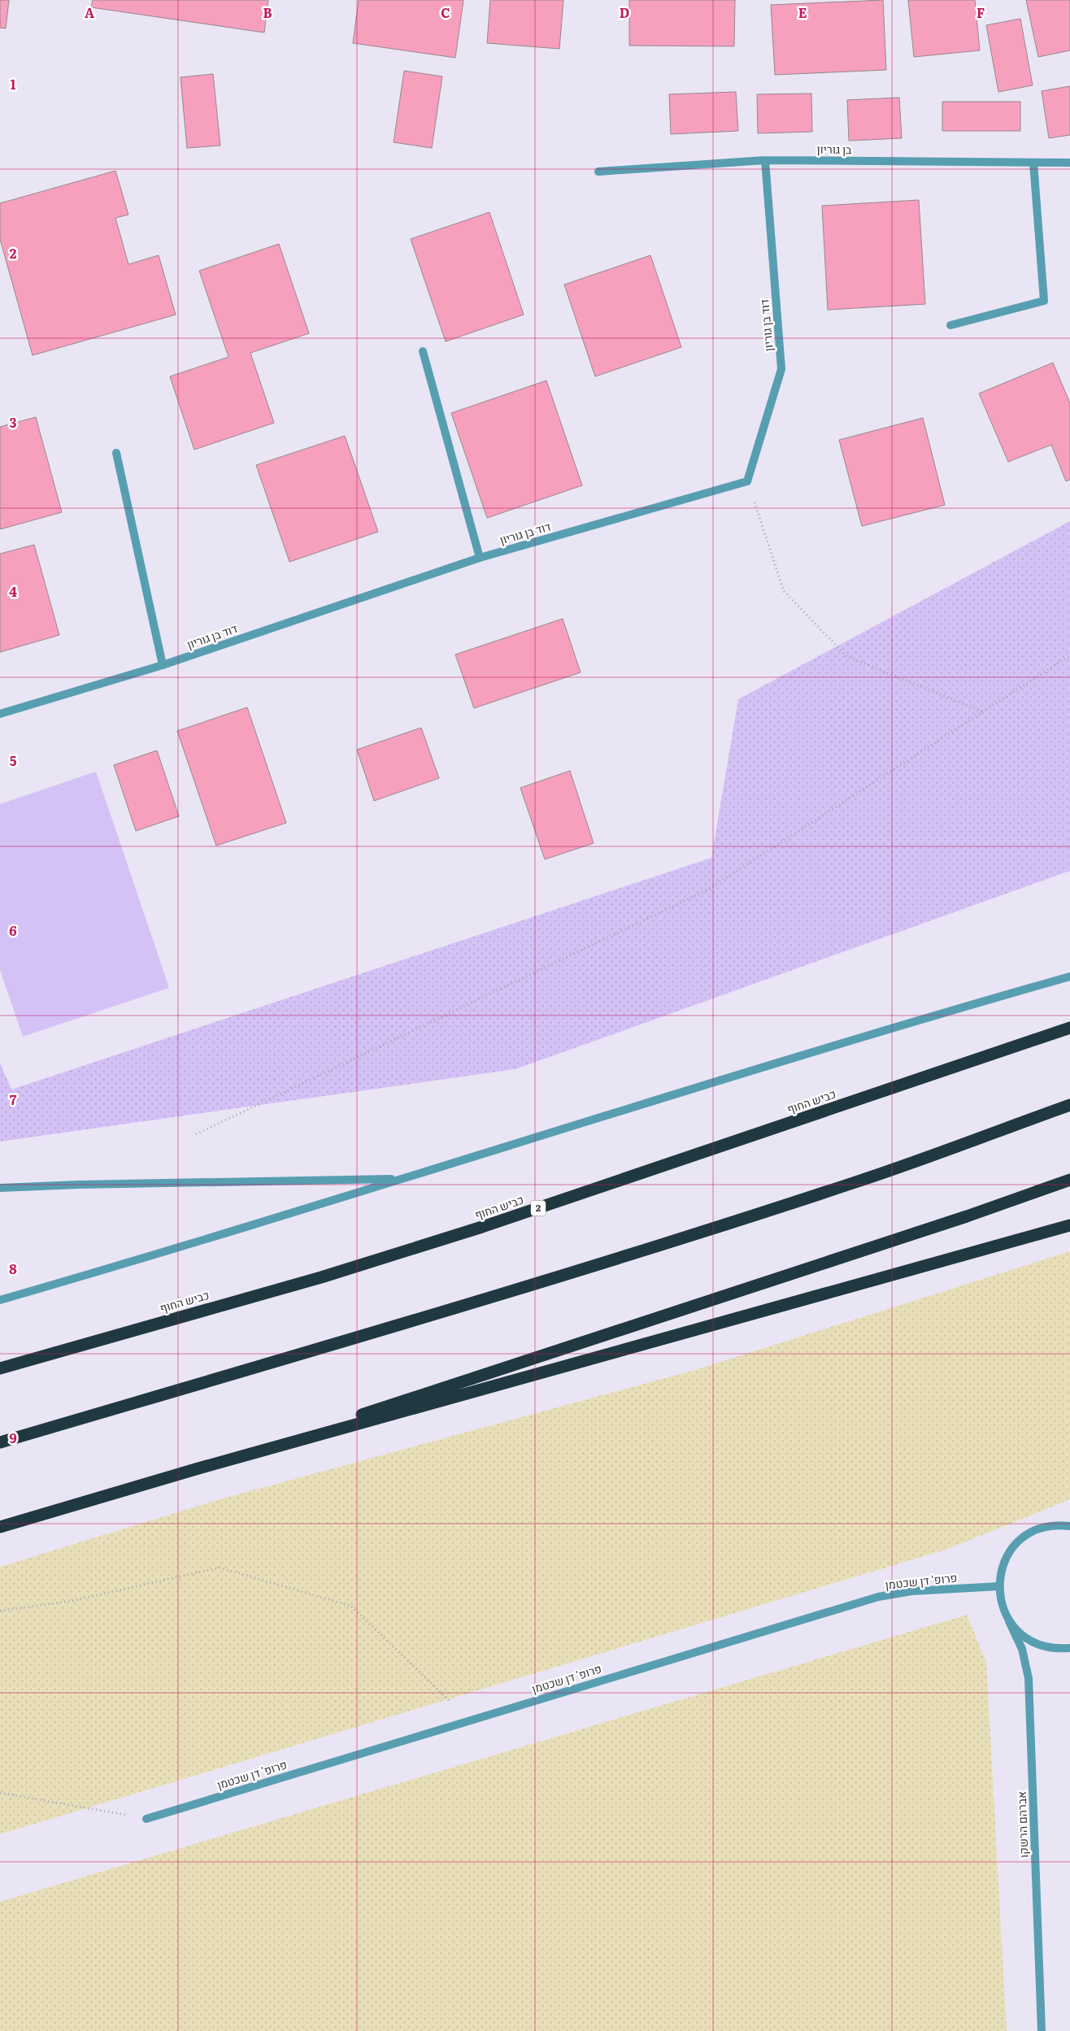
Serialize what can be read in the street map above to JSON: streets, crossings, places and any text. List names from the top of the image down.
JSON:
{
  "streets": {
    "highway": ["כביש החוף", "2"],
    "street": [
      "בן גוריון",
      "דוד בן גוריון",
      "פרופ' דן שכטמן",
      "אברהם הרשקו"
    ]
  },
  "crossings": [
    ["בן גוריון", "דוד בן גוריון"],
    ["פרופ' דן שכטמן", "אברהם הרשקו"]
  ],
  "grid": {
    "columns": [
      "A",
      "B",
      "C",
      "D",
      "E",
      "F"
    ],
    "rows": [
      "1",
      "2",
      "3",
      "4",
      "5",
      "6",
      "7",
      "8",
      "9"
    ]
  }
}
